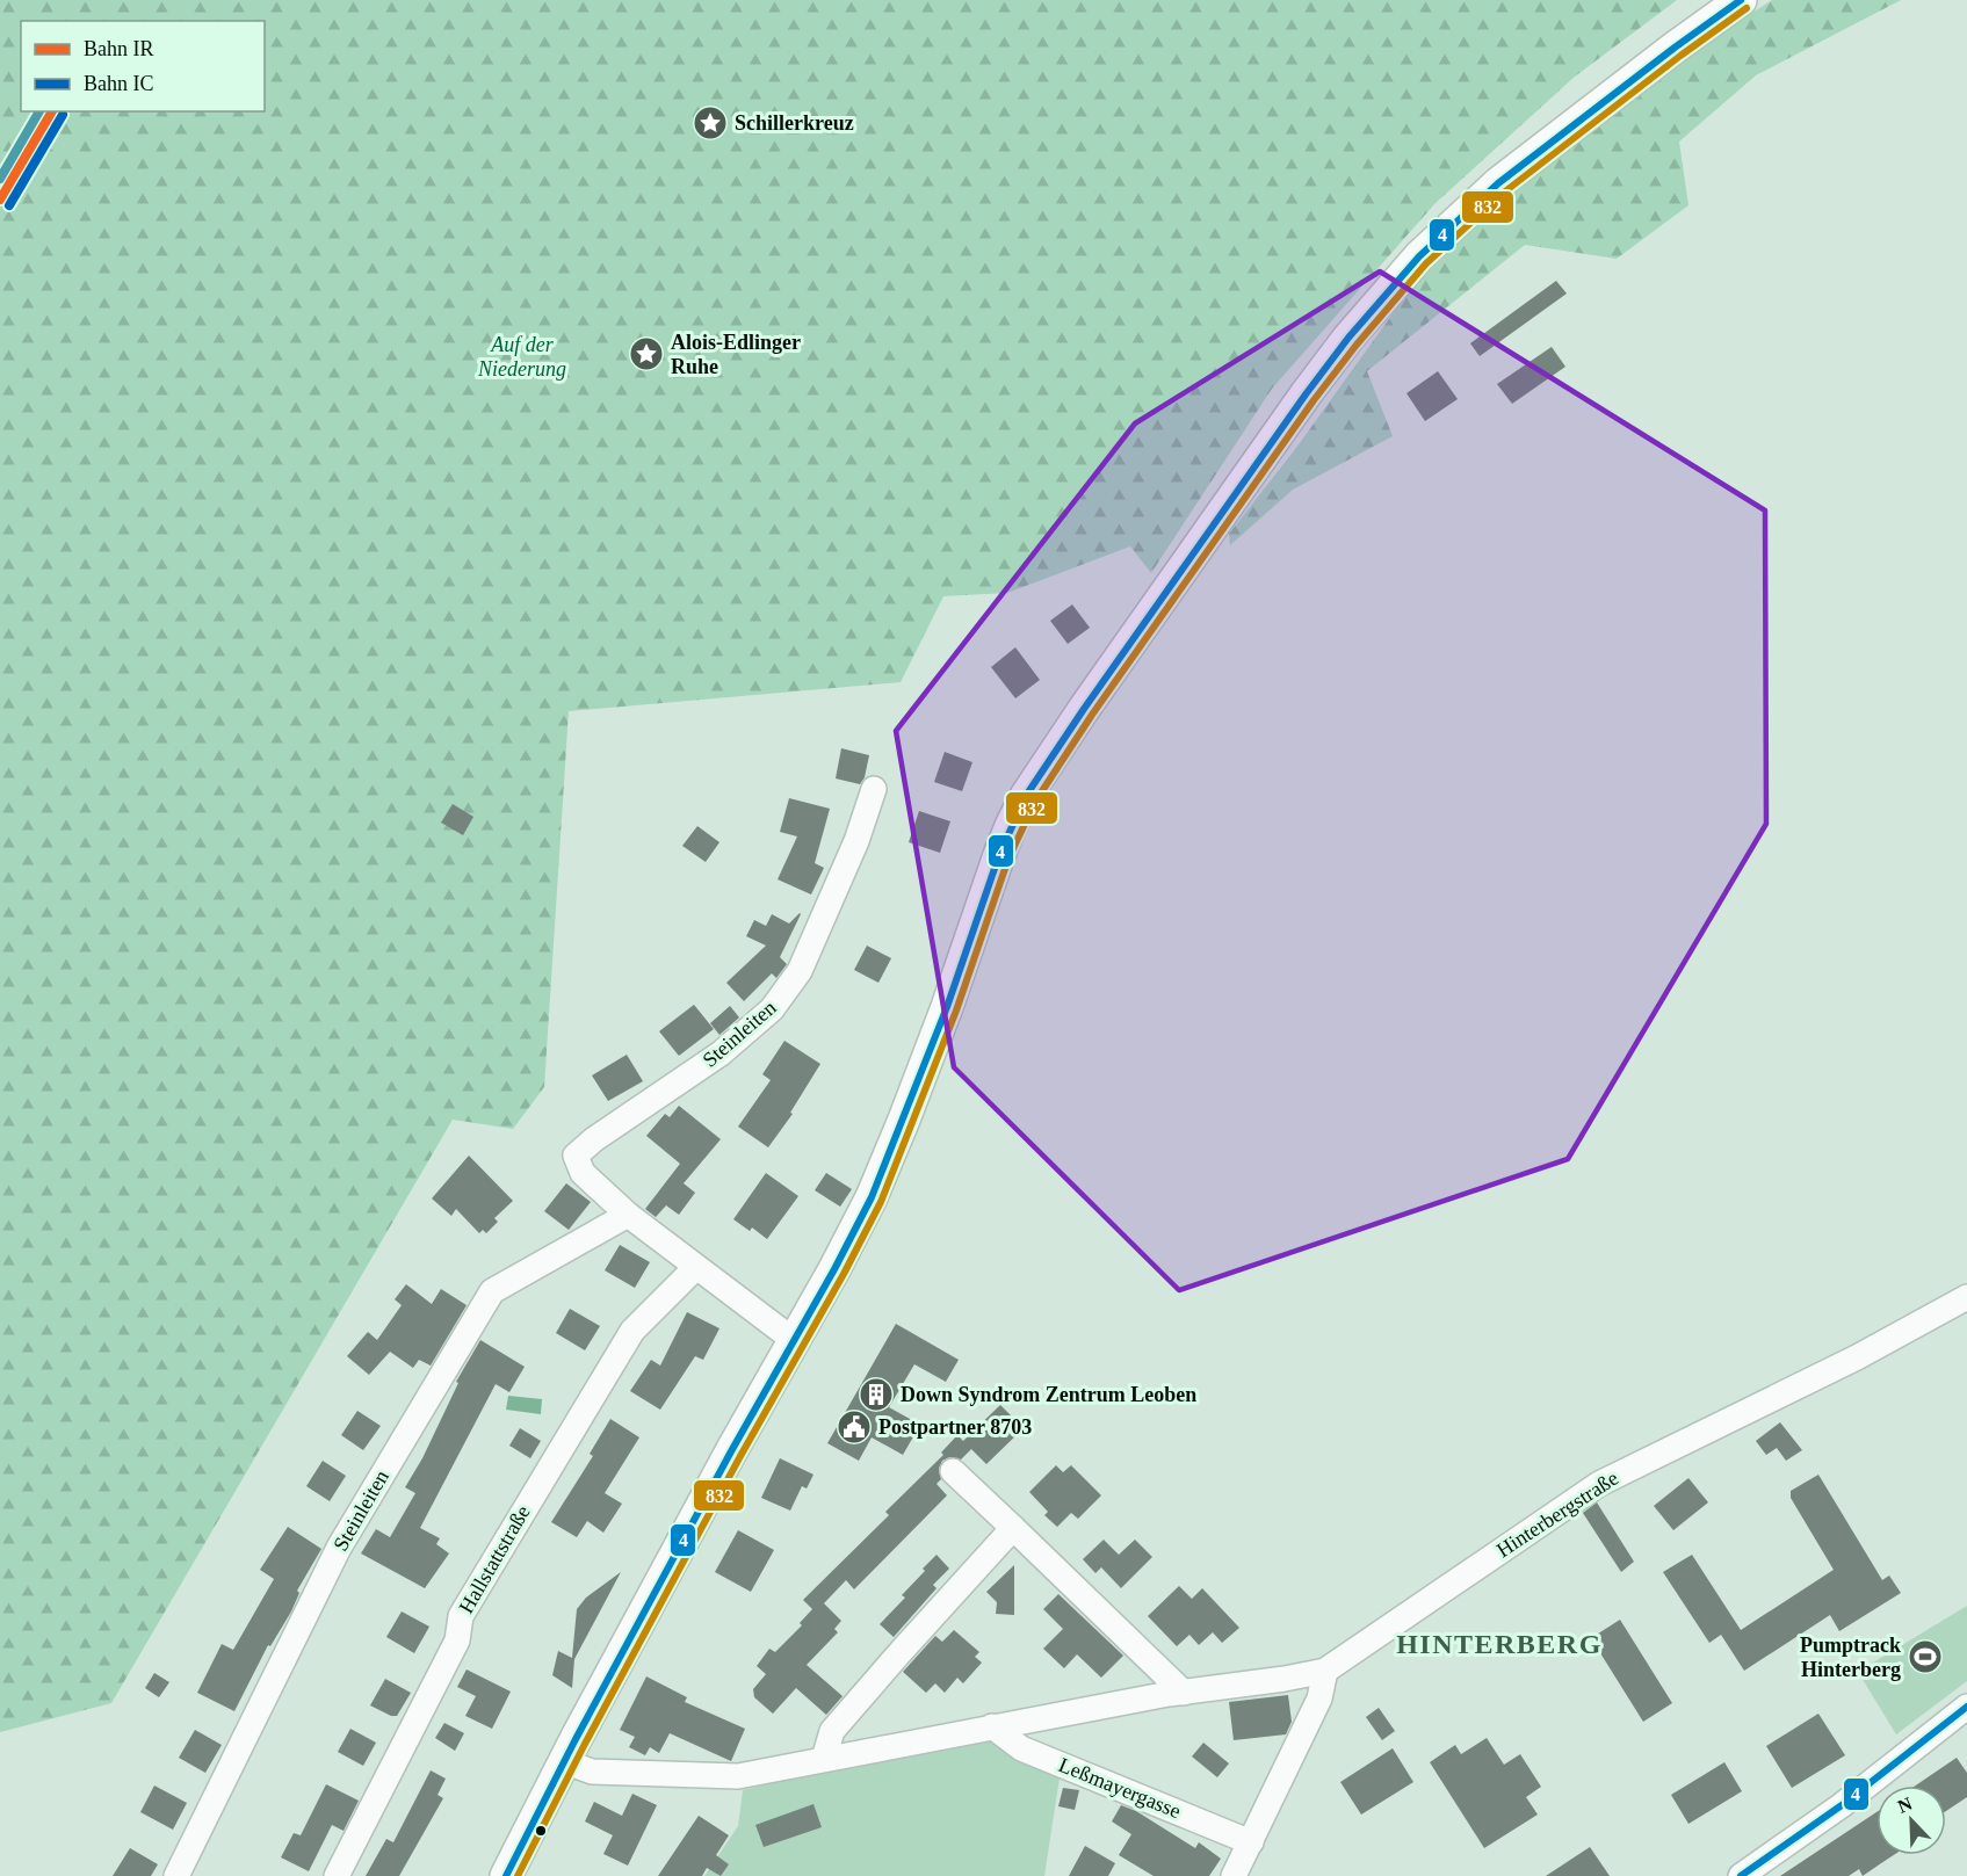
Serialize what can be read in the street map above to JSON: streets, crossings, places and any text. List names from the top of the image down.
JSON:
{
  "streets": {
    "street": [
      "Steinleiten",
      "Hinterbergstraße",
      "Hallstattstraße",
      "Leßmayergasse"
    ]
  },
  "crossings": [
    ["Steinleiten", "Hallstattstraße"],
    ["Hinterbergstraße", "Leßmayergasse"]
  ],
  "districts": ["HINTERBERG"],
  "parks": ["Auf der Niederung"],
  "places": {
    "place": ["Schillerkreuz", "Alois-Edlinger Ruhe"],
    "building": ["Down Syndrom Zentrum Leoben"],
    "public building": ["Postpartner 8703"],
    "sports": ["Pumptrack Hinterberg"]
  },
  "lines": [
    "transit line 4",
    "transit line 832",
    "rail line IR",
    "rail line IC"
  ],
  "legend": ["Bahn IR", "Bahn IC"],
  "north": "top left"
}
